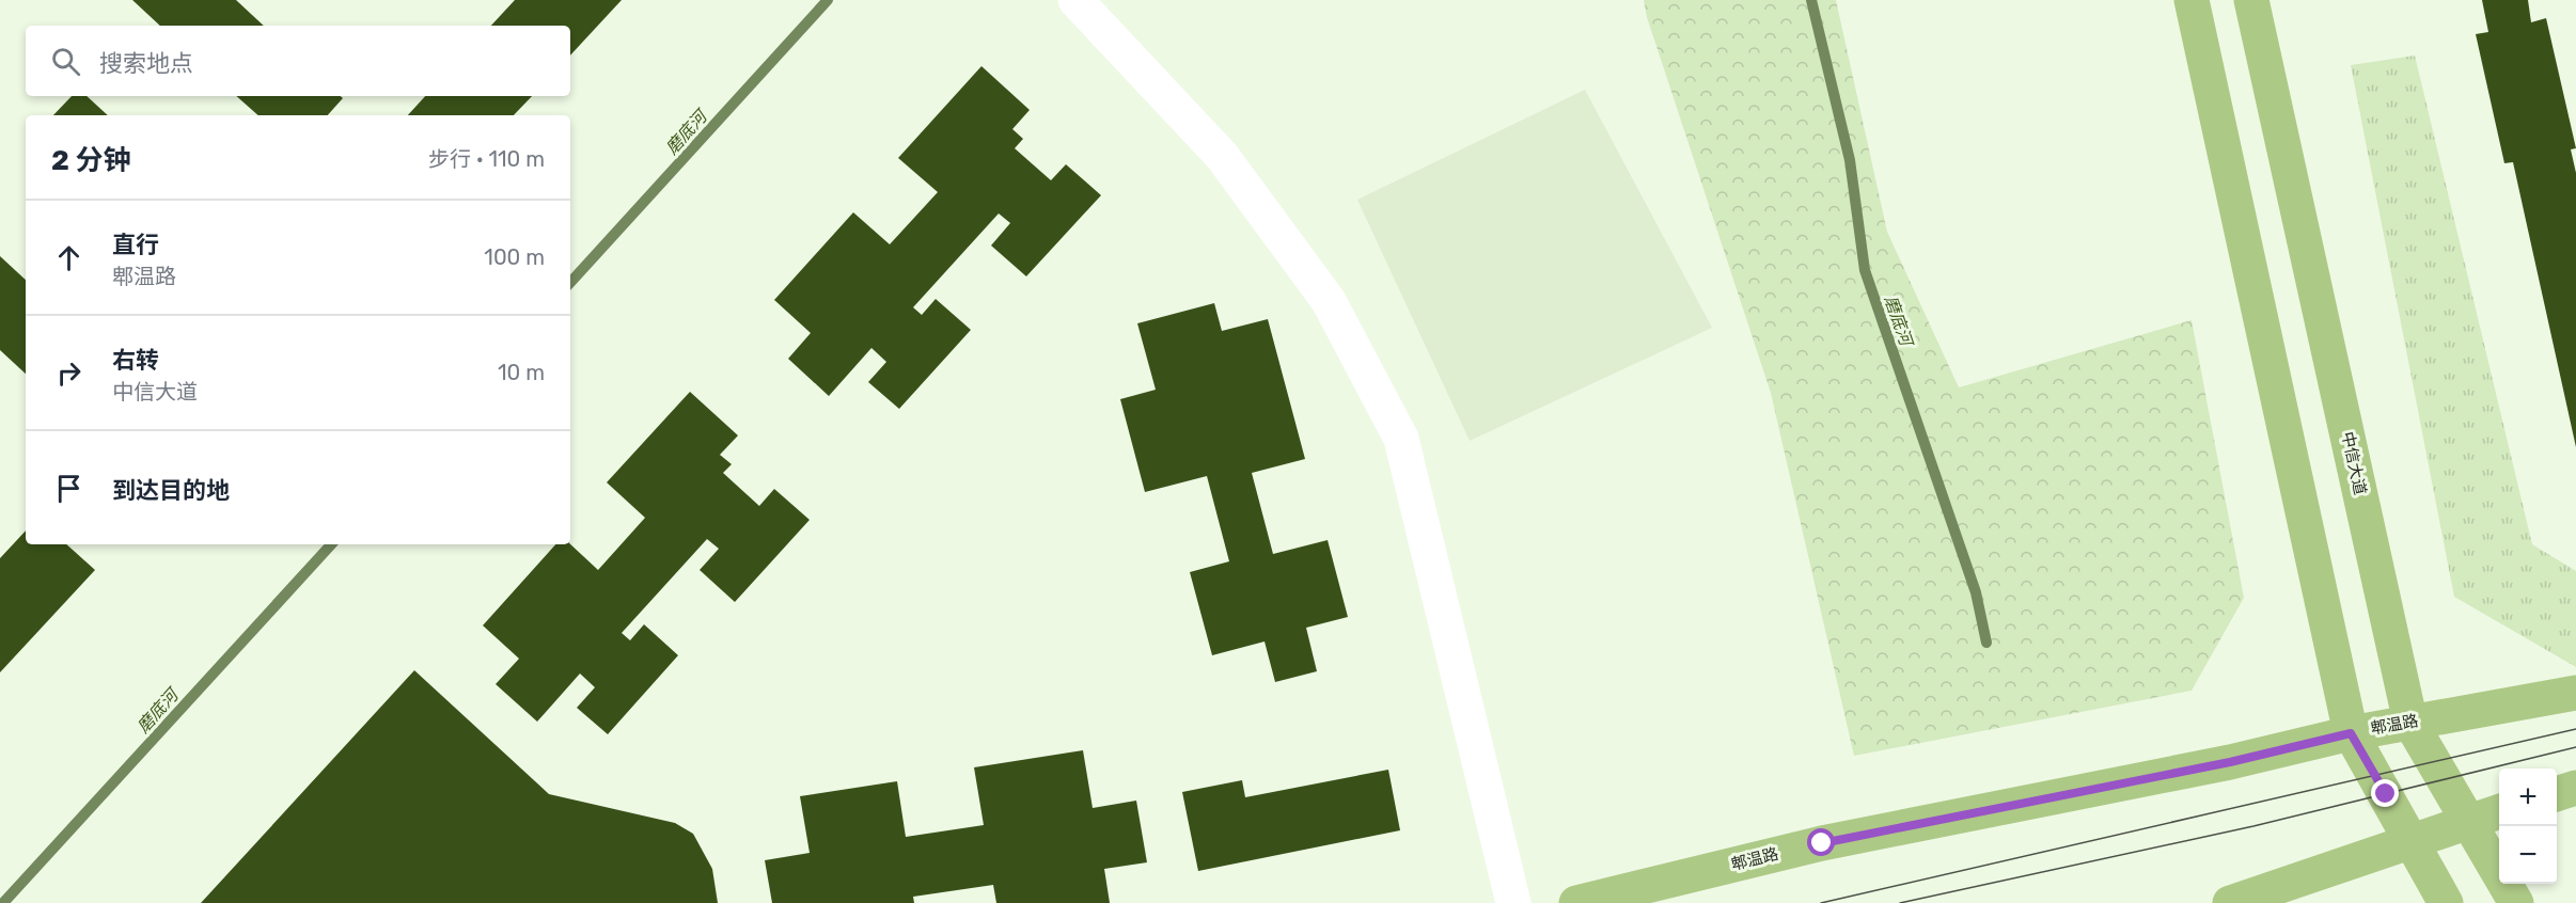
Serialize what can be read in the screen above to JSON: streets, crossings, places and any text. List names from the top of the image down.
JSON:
{
  "streets": {
    "main road": ["中信大道", "郫温路"]
  },
  "crossings": [
    ["中信大道", "郫温路"]
  ],
  "water": ["磨底河"],
  "page": {
    "search": "搜索地点",
    "heading": ["2 分钟", "步行 · 110 m"],
    "list": [
      ["直行", "郫温路", "100 m"],
      ["右转", "中信大道", "10 m"],
      "到达目的地"
    ],
    "map_buttons": ["+", "−"]
  }
}
